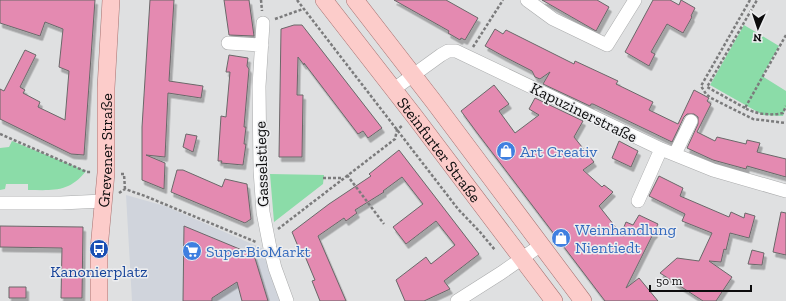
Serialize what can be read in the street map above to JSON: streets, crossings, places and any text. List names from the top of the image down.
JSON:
{
  "streets": {
    "main road": ["Grevener Straße", "Steinfurter Straße"],
    "street": ["Kapuzinerstraße", "Gasselstiege"]
  },
  "crossings": [
    ["Kapuzinerstraße", "Steinfurter Straße"]
  ],
  "places": {
    "shop": ["Art Creativ", "Weinhandlung Nientiedt"],
    "bus stop": ["Kanonierplatz"],
    "supermarket": ["SuperBioMarkt"]
  },
  "scale_bar": "50 m",
  "north": "bottom"
}
